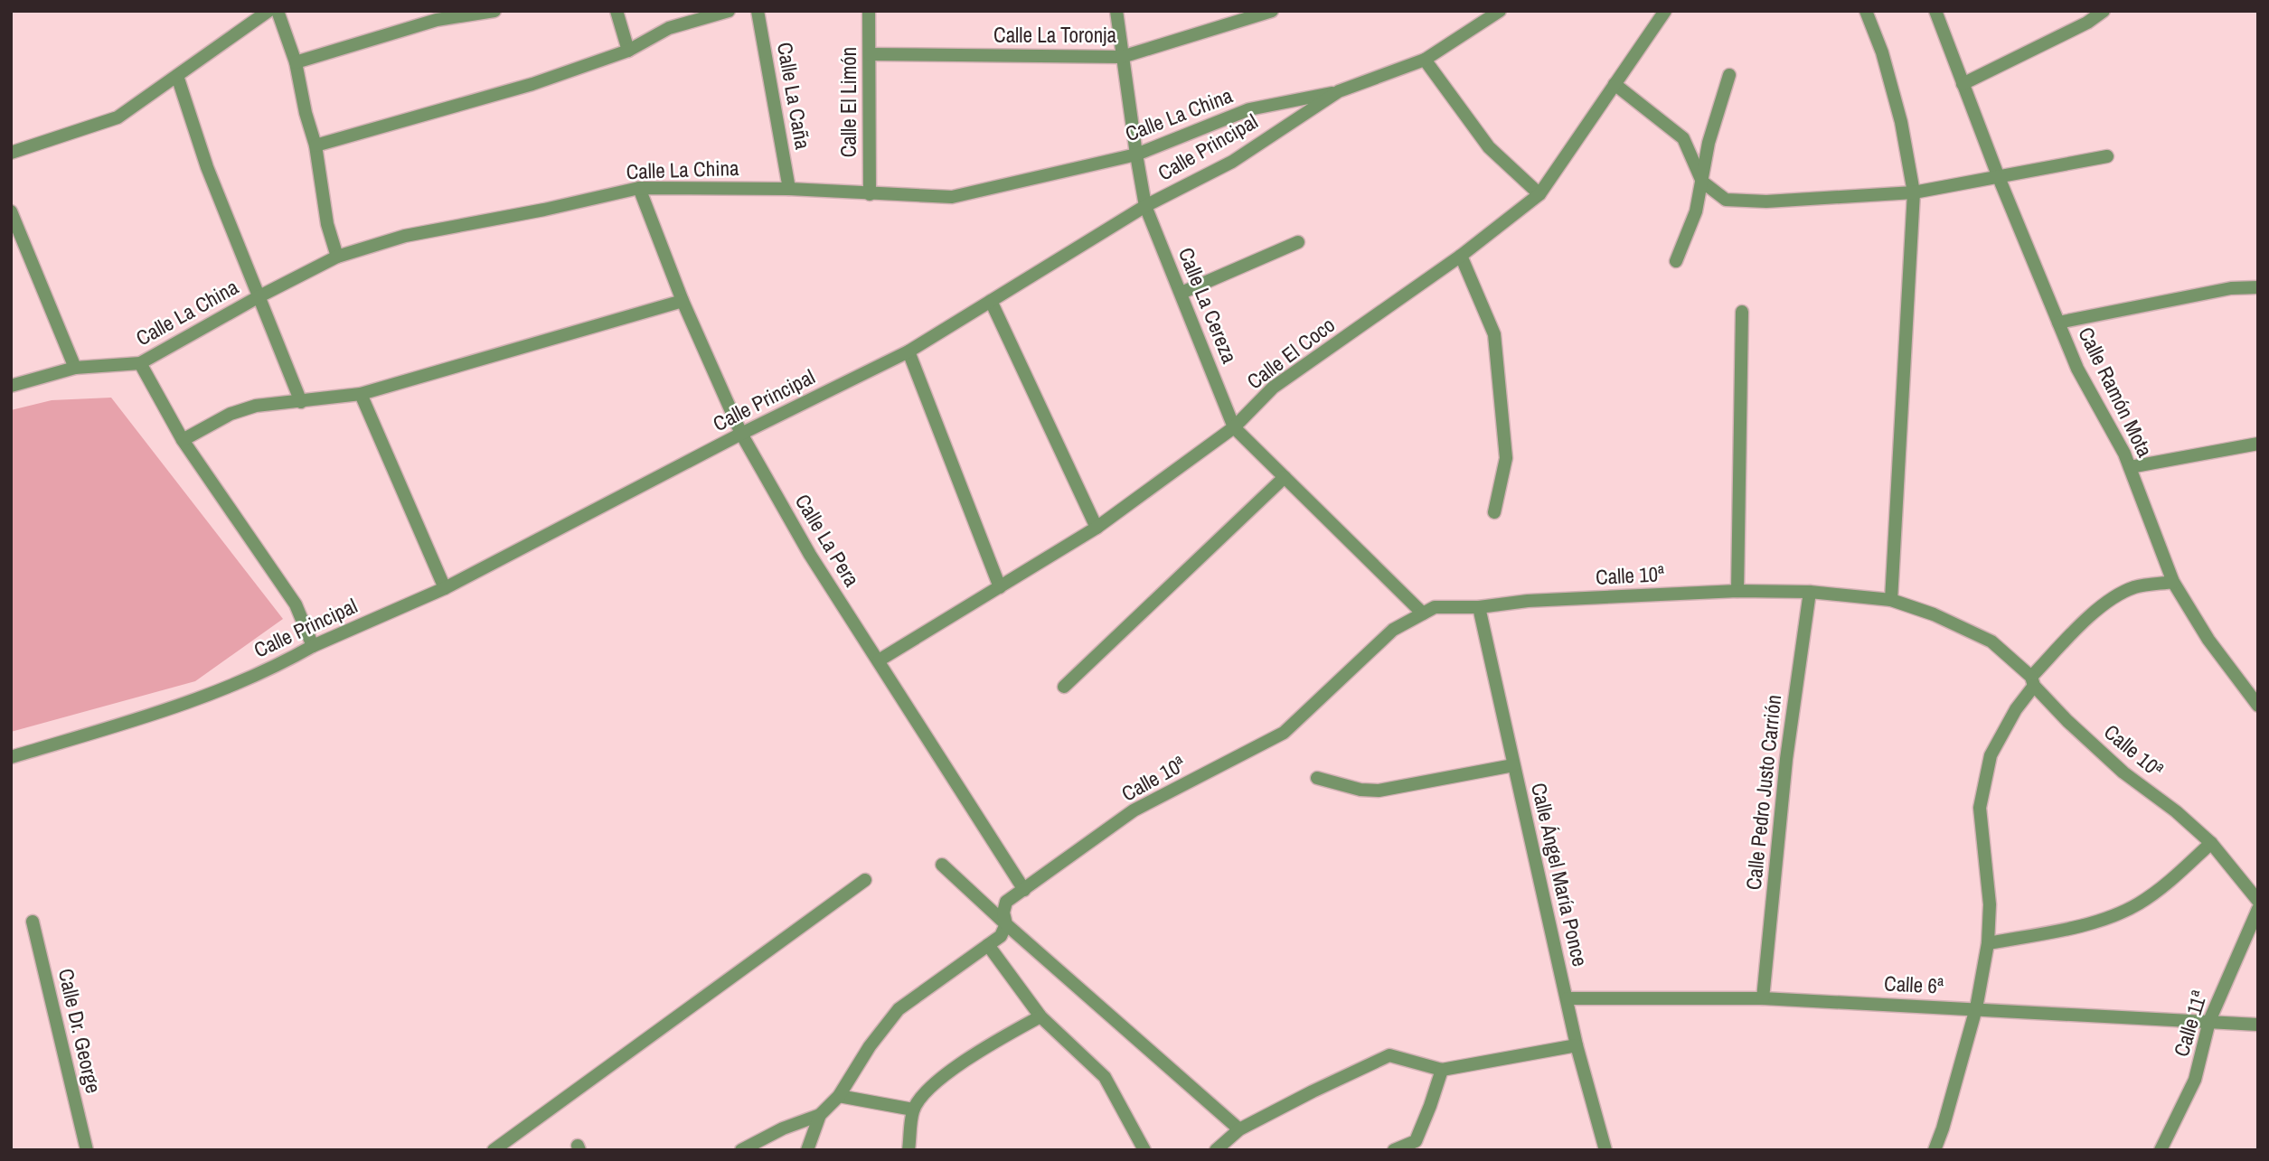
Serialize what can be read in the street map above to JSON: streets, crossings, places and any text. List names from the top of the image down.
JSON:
{
  "streets": {
    "street": [
      "Calle La Toronja",
      "Calle La Caña",
      "Calle El Limón",
      "Calle La China",
      "Calle Principal",
      "Calle La Cereza",
      "Calle El Coco",
      "Calle Ramón Mota",
      "Calle La Pera",
      "Calle 10ª",
      "Calle Pedro Justo Carrión",
      "Calle Ángel María Ponce",
      "Calle 6ª",
      "Calle 11ª",
      "Calle Dr. George"
    ]
  },
  "crossings": [
    ["Calle La Toronja", "Calle El Limón"],
    ["Calle La Toronja", "Calle La Cereza"],
    ["Calle La Caña", "Calle La China"],
    ["Calle El Limón", "Calle La China"],
    ["Calle La China", "Calle Principal"],
    ["Calle La China", "Calle La Cereza"],
    ["Calle La China", "Calle La Pera"],
    ["Calle Principal", "Calle La Cereza"],
    ["Calle Principal", "Calle La Pera"],
    ["Calle La Cereza", "Calle El Coco"],
    ["Calle La Cereza", "Calle 10ª"],
    ["Calle El Coco", "Calle La Pera"],
    ["Calle La Pera", "Calle 10ª"],
    ["Calle 10ª", "Calle Pedro Justo Carrión"],
    ["Calle 10ª", "Calle Ángel María Ponce"],
    ["Calle Pedro Justo Carrión", "Calle 6ª"],
    ["Calle Ángel María Ponce", "Calle 6ª"],
    ["Calle 6ª", "Calle 11ª"]
  ]
}
